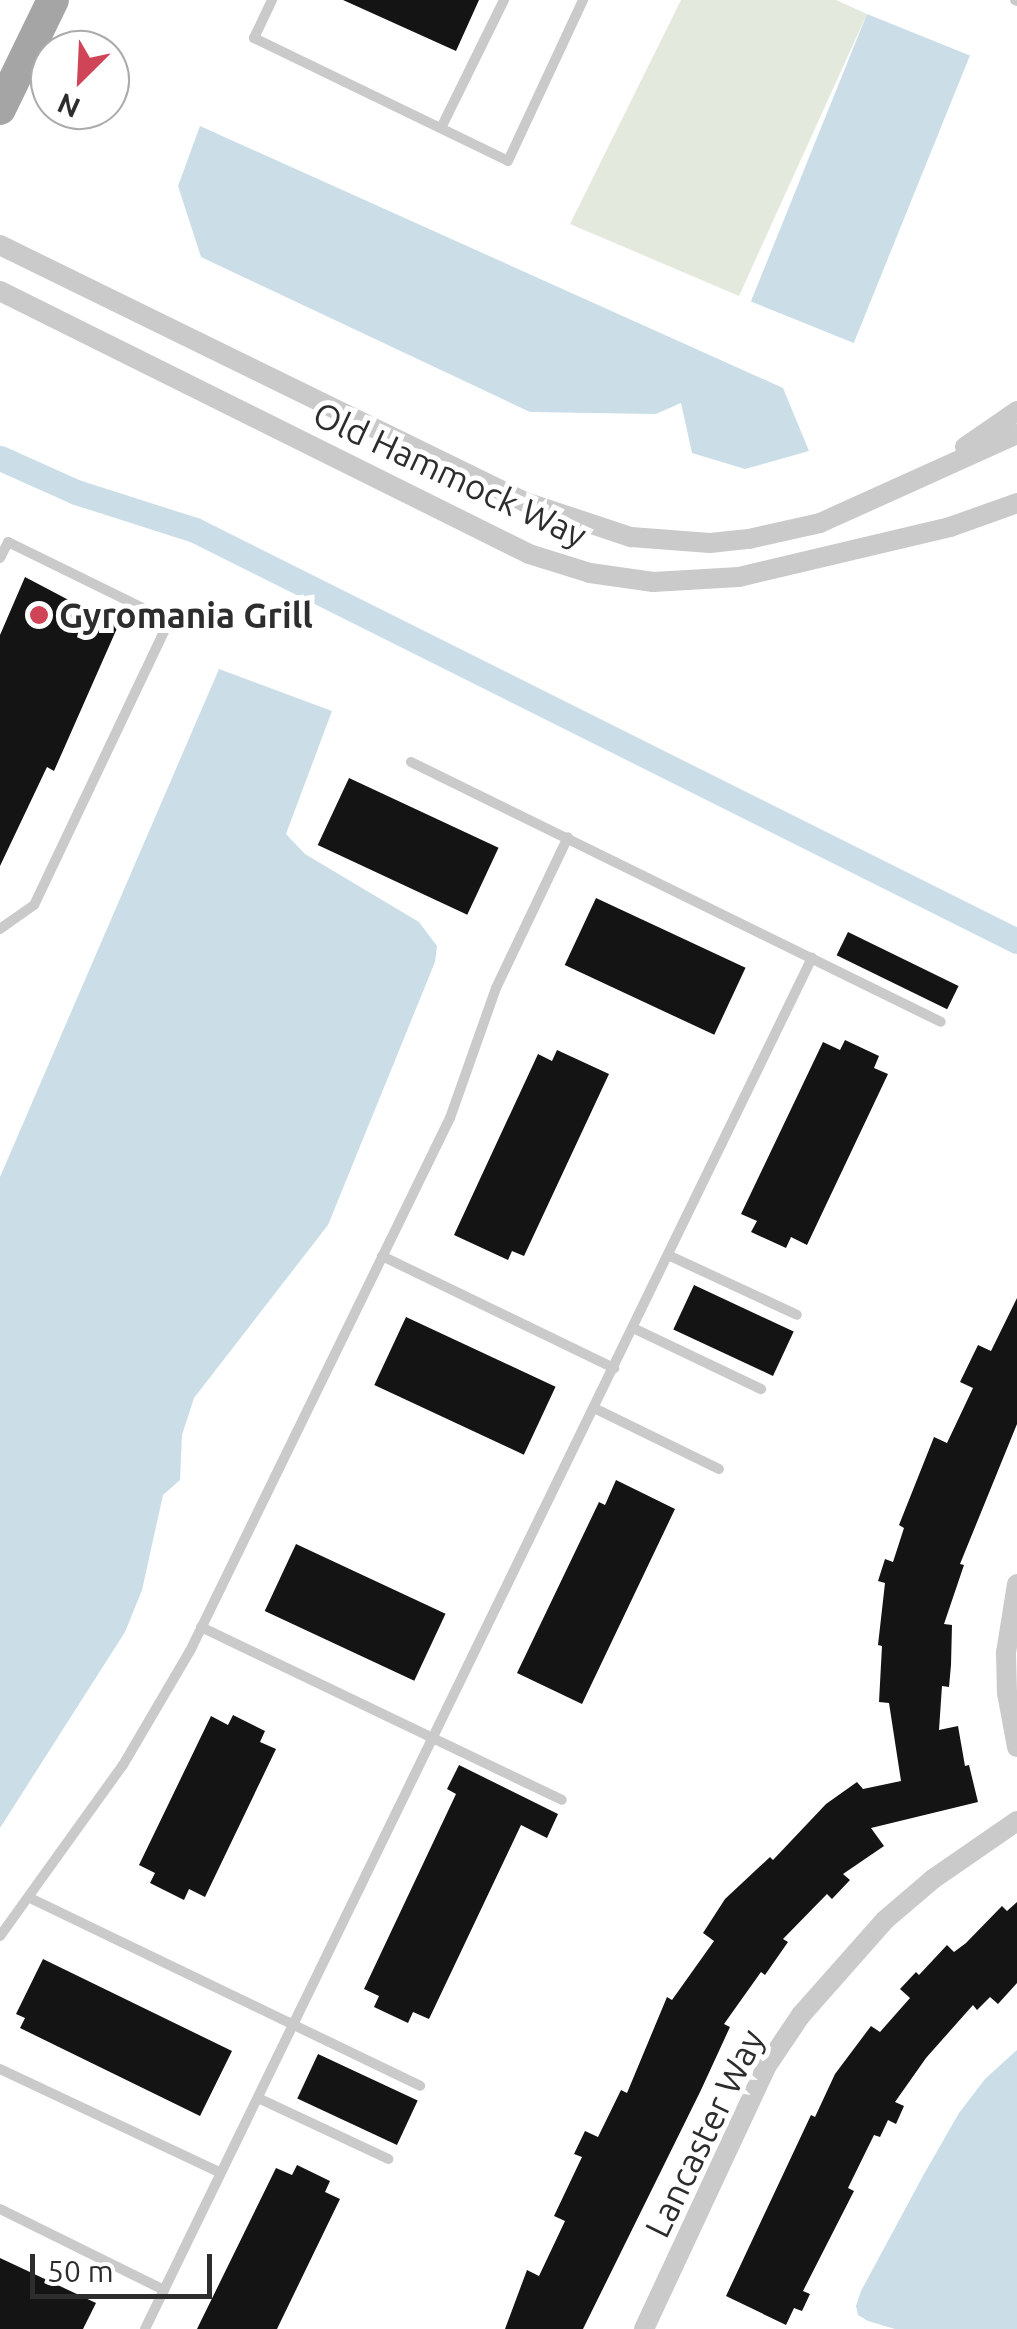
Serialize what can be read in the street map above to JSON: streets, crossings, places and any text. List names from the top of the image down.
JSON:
{
  "streets": {
    "street": ["Old Hammock Way", "Lancaster Way"]
  },
  "places": ["Gyromania Grill"],
  "scale_bar": "50 m",
  "north": "bottom left"
}
